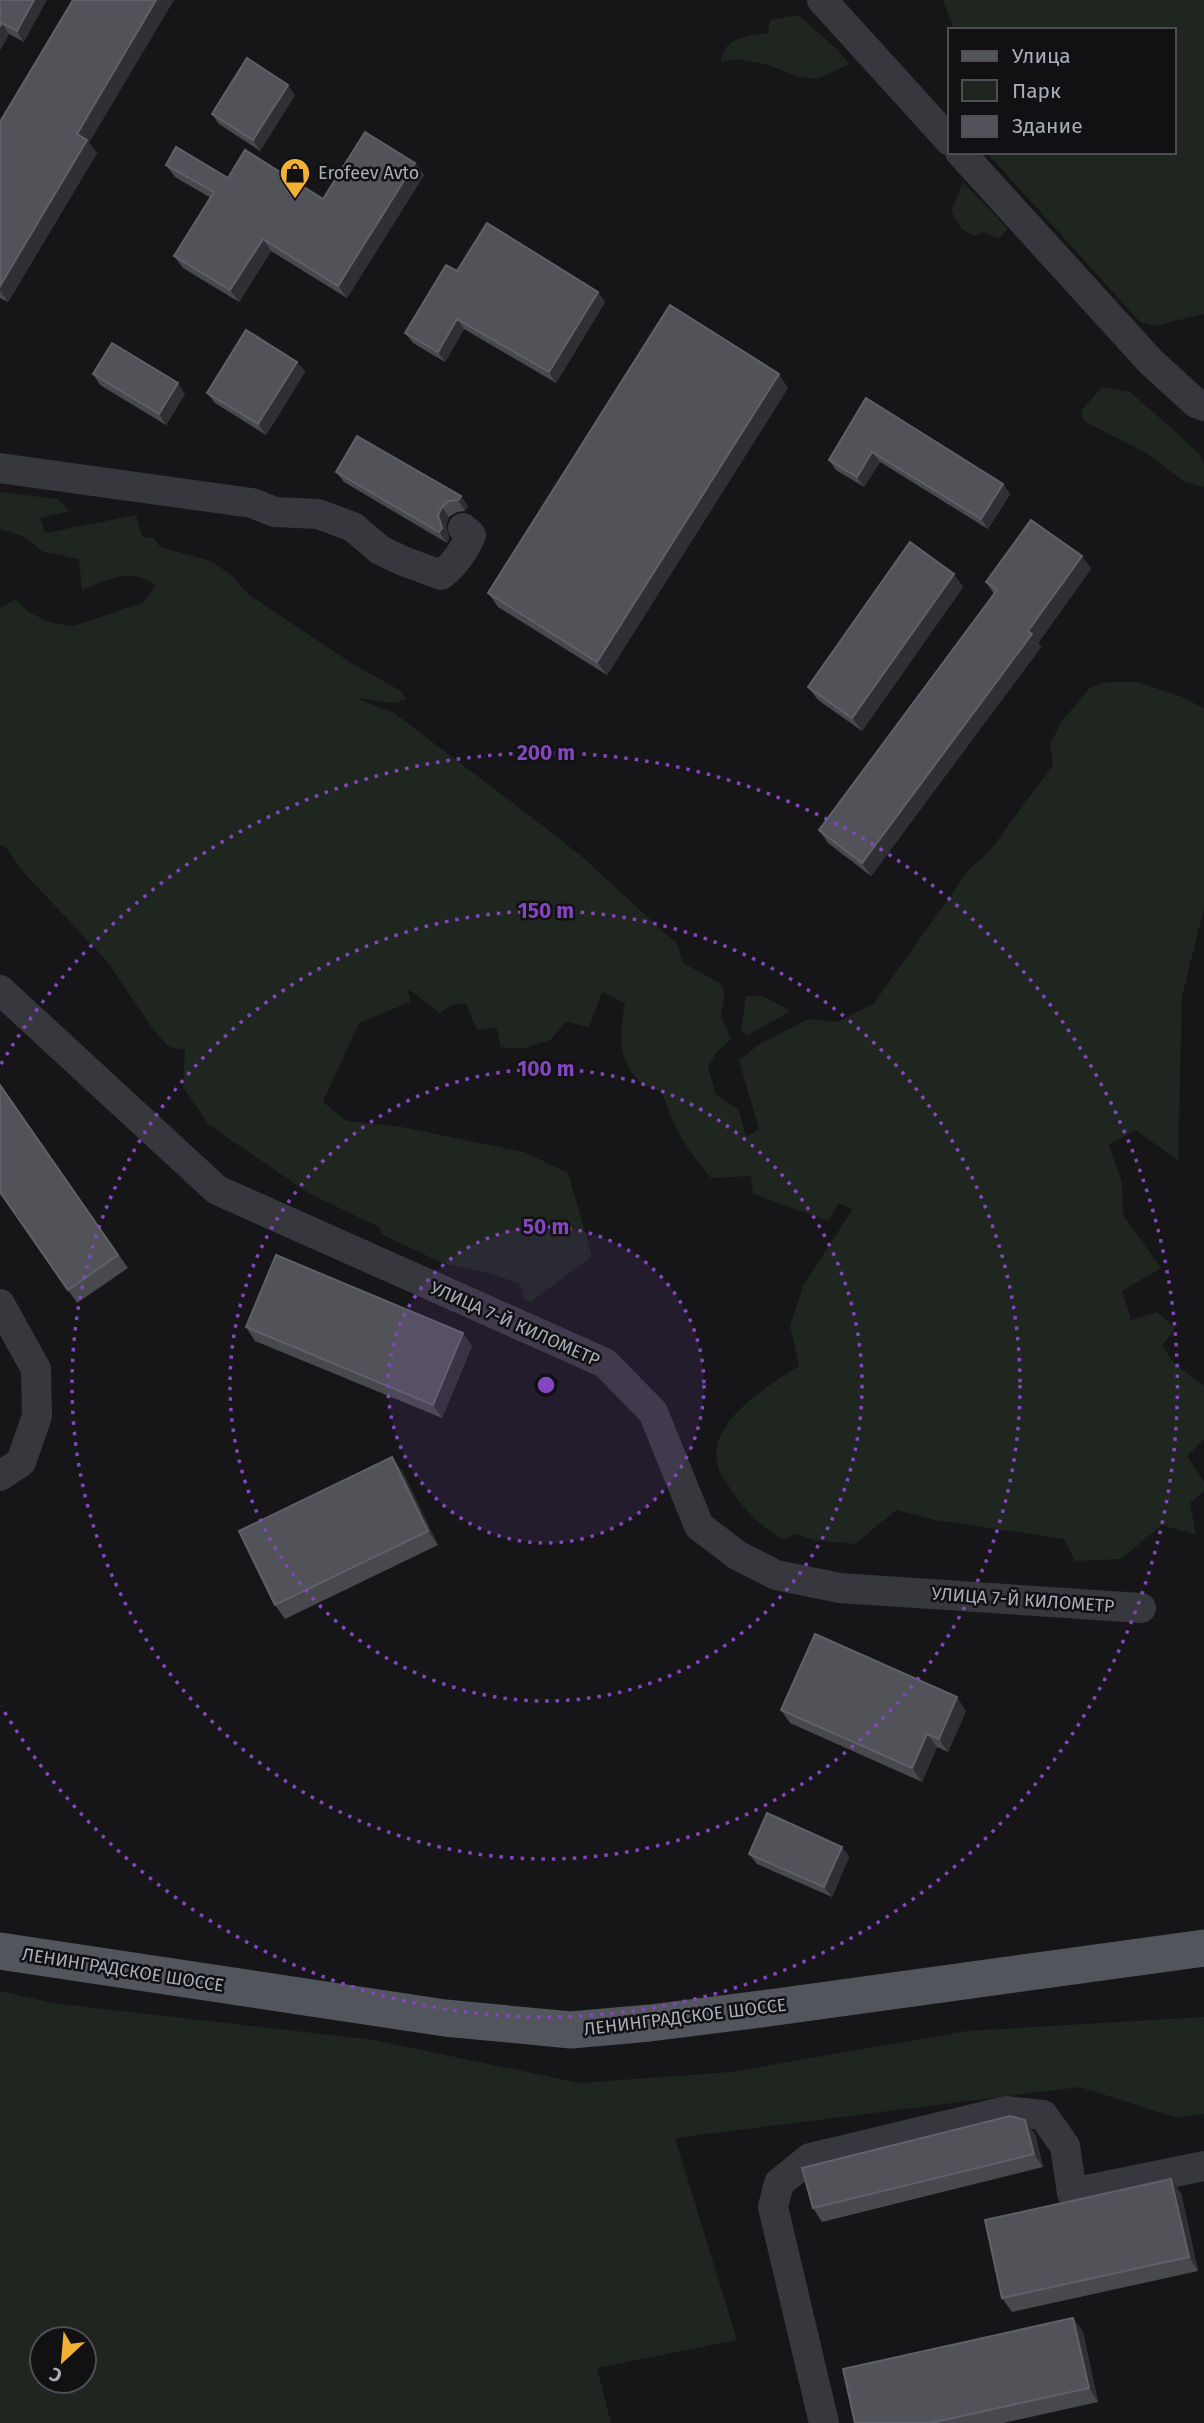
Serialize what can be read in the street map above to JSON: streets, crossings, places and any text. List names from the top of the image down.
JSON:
{
  "streets": {
    "main road": ["ЛЕНИНГРАДСКОЕ ШОССЕ"],
    "lane": ["УЛИЦА 7-Й КИЛОМЕТР"]
  },
  "places": {
    "shop": ["Erofeev Avto"]
  },
  "legend": ["Улица", "Парк", "Здание"],
  "north": "bottom left",
  "rings": [
    "200 m",
    "150 m",
    "100 m",
    "50 m"
  ]
}
